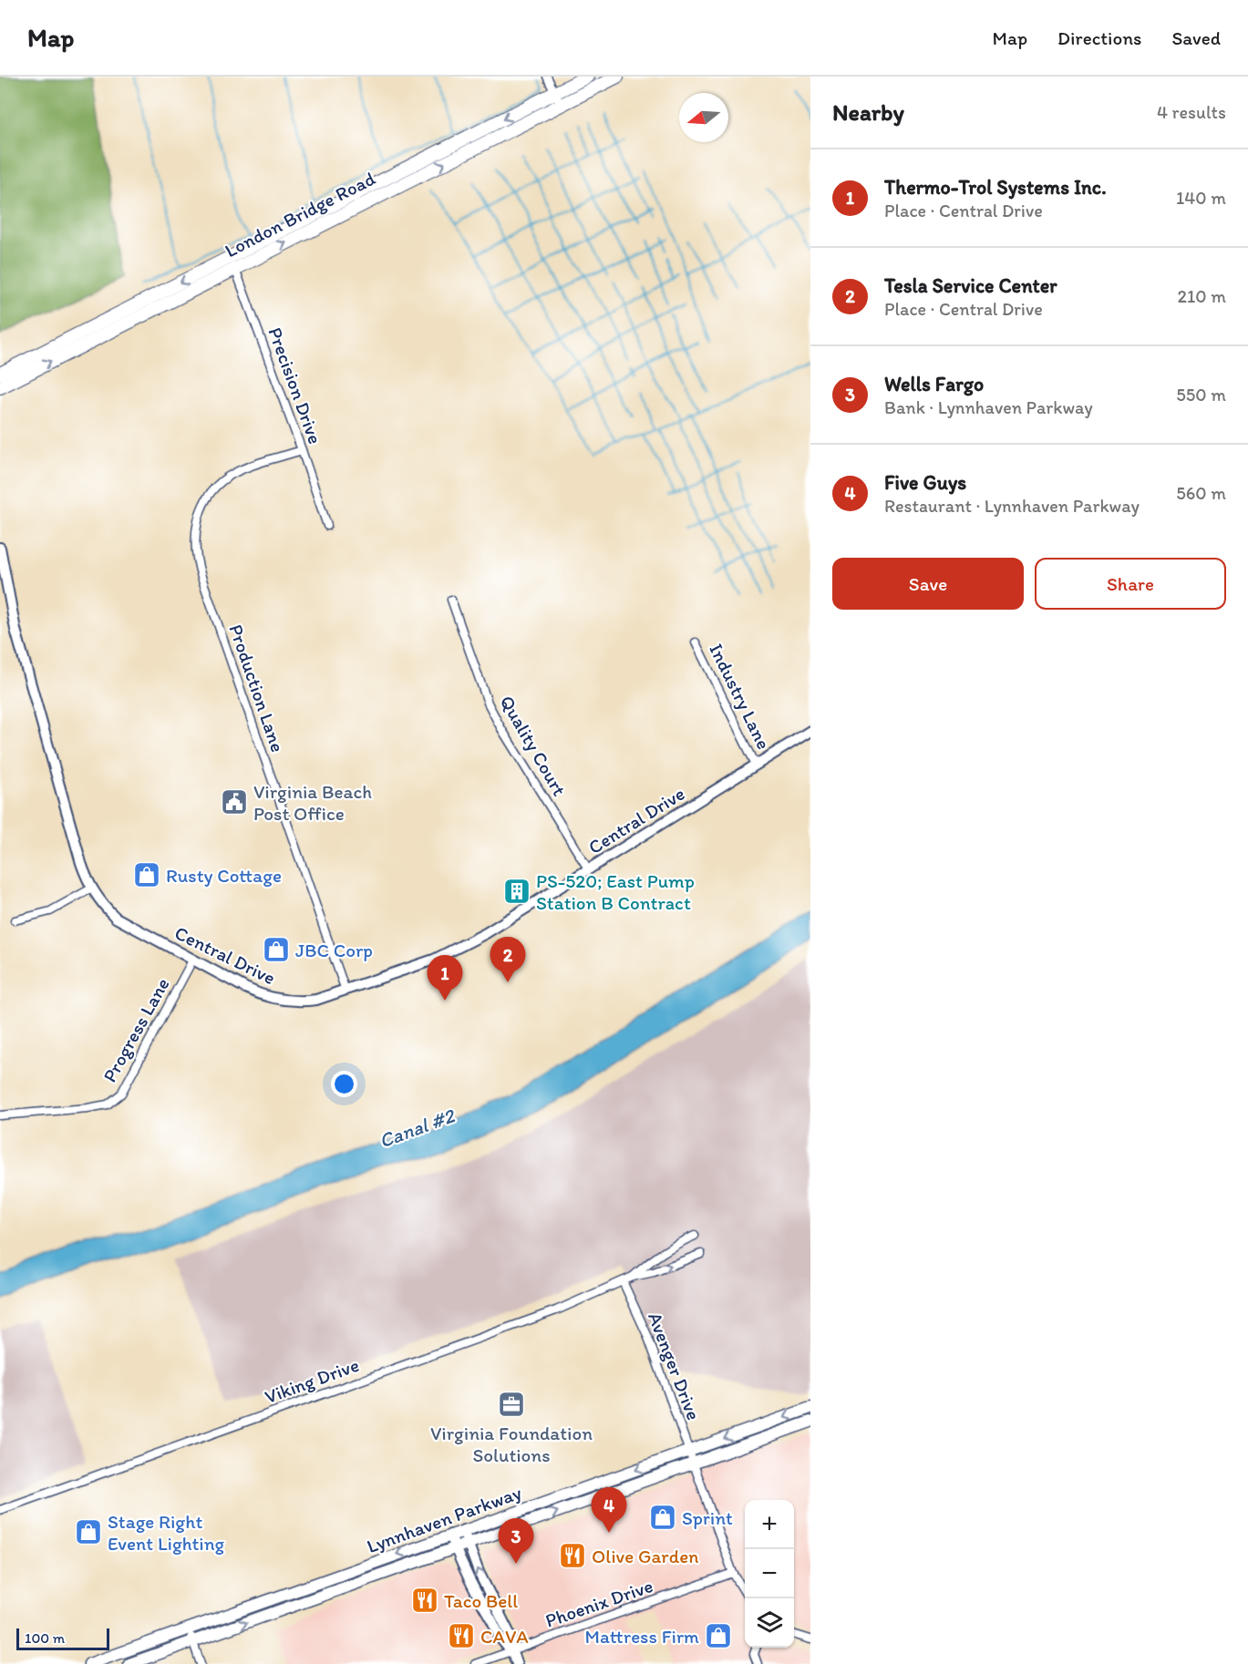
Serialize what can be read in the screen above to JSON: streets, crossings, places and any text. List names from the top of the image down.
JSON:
{
  "streets": {
    "main road": ["London Bridge Road", "Lynnhaven Parkway"],
    "street": [
      "Precision Drive",
      "Production Lane",
      "Industry Lane",
      "Quality Court",
      "Central Drive",
      "Progress Lane",
      "Avenger Drive",
      "Viking Drive",
      "Phoenix Drive"
    ]
  },
  "crossings": [
    ["London Bridge Road", "Precision Drive"],
    ["Precision Drive", "Production Lane"],
    ["Production Lane", "Central Drive"],
    ["Industry Lane", "Central Drive"],
    ["Quality Court", "Central Drive"],
    ["Central Drive", "Progress Lane"],
    ["Avenger Drive", "Viking Drive"],
    ["Avenger Drive", "Lynnhaven Parkway"],
    ["Avenger Drive", "Phoenix Drive"]
  ],
  "water": ["Canal #2"],
  "places": {
    "public building": ["Virginia Beach Post Office"],
    "shop": [
      "Rusty Cottage",
      "JBC Corp",
      "Sprint",
      "Stage Right Event Lighting",
      "Mattress Firm"
    ],
    "building": ["PS-520; East Pump Station B Contract"],
    "office": ["Virginia Foundation Solutions"],
    "restaurant": ["Olive Garden", "Taco Bell", "CAVA"]
  },
  "scale_bar": "100 m",
  "north": "left",
  "page": {
    "header": "Map",
    "nav": ["Map", "Directions", "Saved"],
    "heading": ["Nearby", "4 results"],
    "list": [
      {
        "mark": "1",
        "name": "Thermo-Trol Systems Inc.",
        "note": "Place · Central Drive",
        "value": "140 m"
      },
      {
        "mark": "2",
        "name": "Tesla Service Center",
        "note": "Place · Central Drive",
        "value": "210 m"
      },
      {
        "mark": "3",
        "name": "Wells Fargo",
        "note": "Bank · Lynnhaven Parkway",
        "value": "550 m"
      },
      {
        "mark": "4",
        "name": "Five Guys",
        "note": "Restaurant · Lynnhaven Parkway",
        "value": "560 m"
      }
    ],
    "buttons": ["Save", "Share"],
    "pins": [
      "2",
      "1",
      "4",
      "3"
    ],
    "map_buttons": ["+", "−"],
    "scale": "100 m"
  }
}
